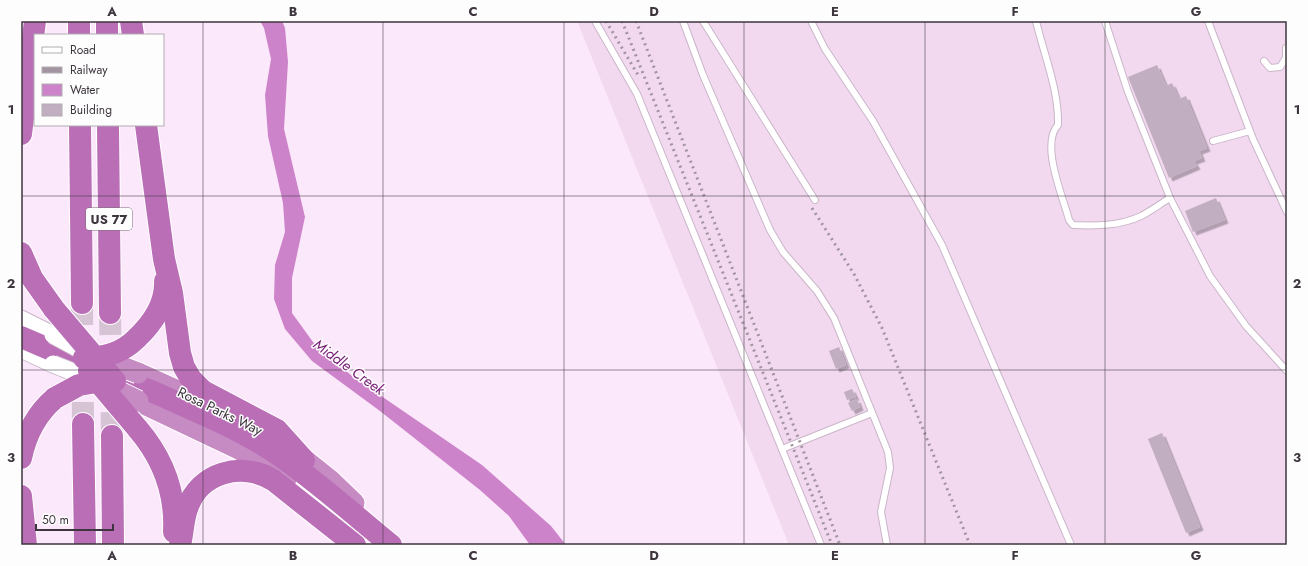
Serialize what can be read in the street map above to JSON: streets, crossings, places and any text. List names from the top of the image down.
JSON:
{
  "streets": {
    "highway": ["US 77", "Rosa Parks Way"]
  },
  "water": ["Middle Creek"],
  "legend": [
    "Road",
    "Railway",
    "Water",
    "Building"
  ],
  "scale_bar": "50 m",
  "grid": {
    "columns": [
      "A",
      "B",
      "C",
      "D",
      "E",
      "F",
      "G"
    ],
    "rows": ["1", "2", "3"]
  }
}
